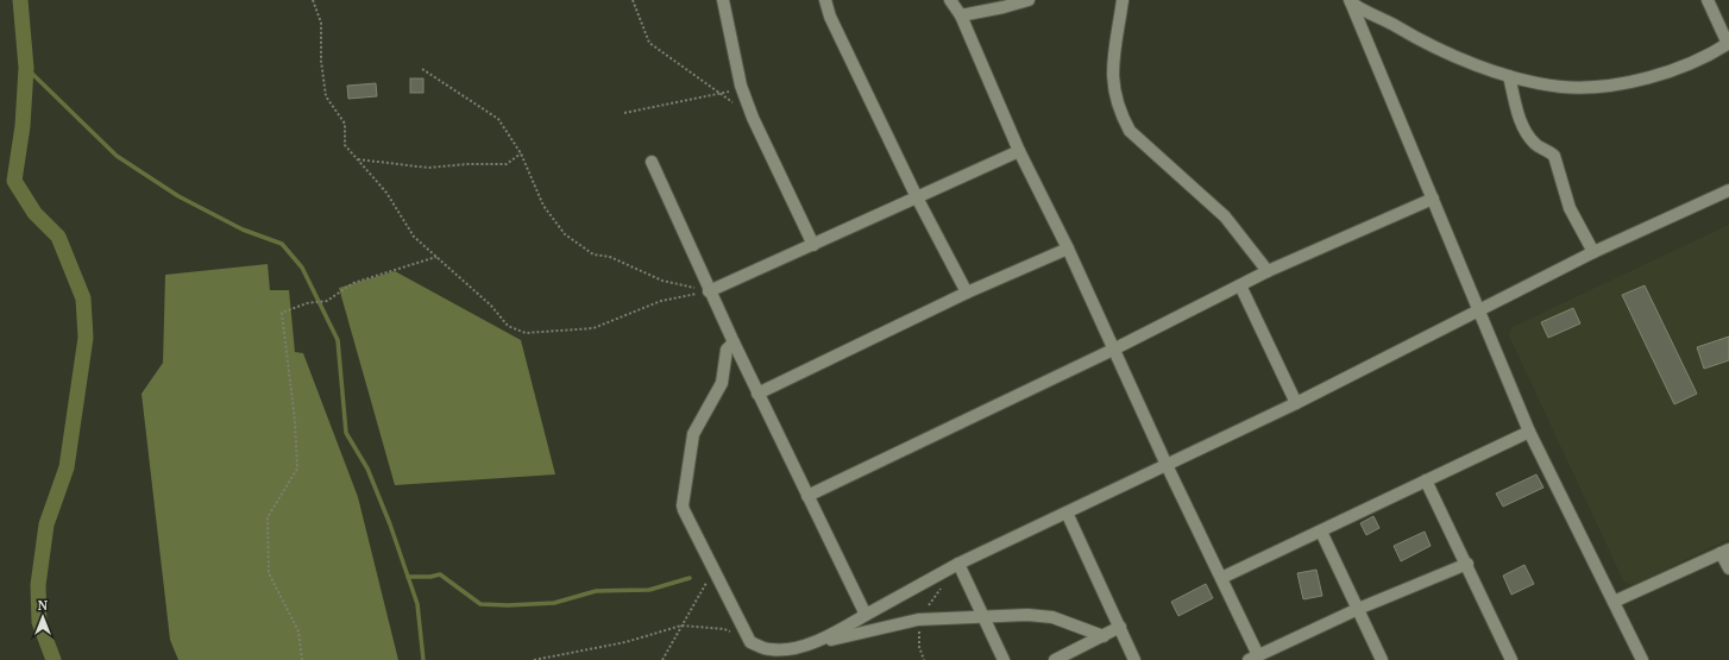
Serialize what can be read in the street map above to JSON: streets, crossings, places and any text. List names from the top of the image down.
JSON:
{
  "north": "top"
}
